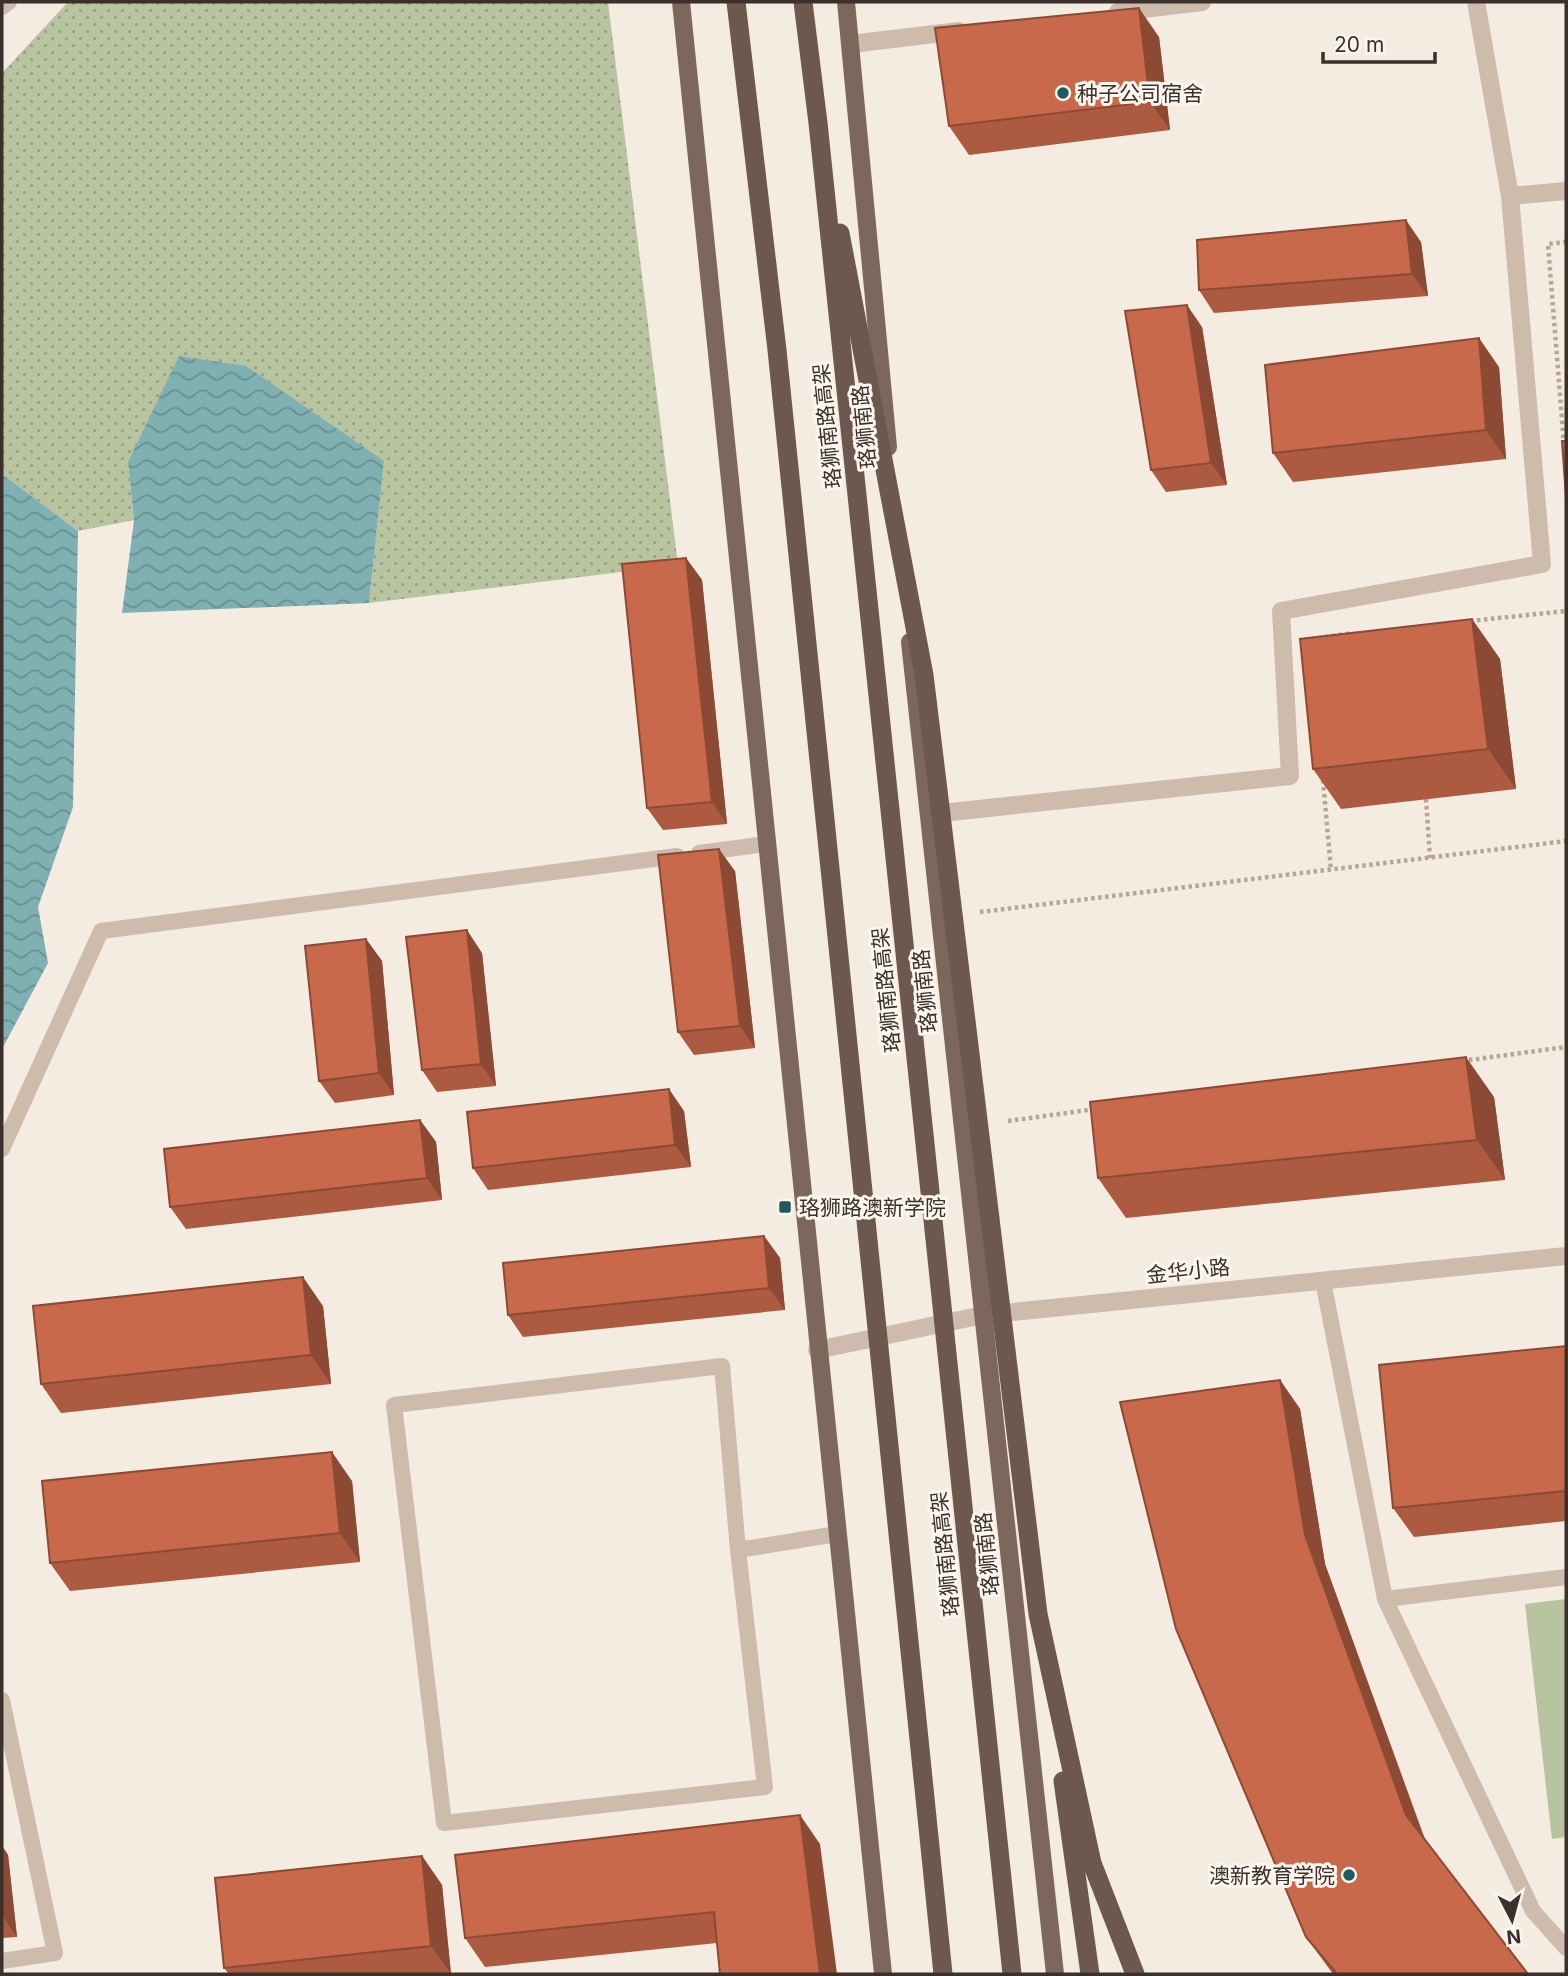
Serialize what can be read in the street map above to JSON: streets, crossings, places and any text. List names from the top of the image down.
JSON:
{
  "streets": {
    "highway": ["珞狮南路高架"],
    "main road": ["珞狮南路"],
    "street": ["金华小路"]
  },
  "crossings": [
    ["珞狮南路", "金华小路"]
  ],
  "places": {
    "other": ["种子公司宿舍", "澳新教育学院"],
    "transit": ["珞狮路澳新学院"]
  },
  "scale_bar": "20 m",
  "north": "bottom"
}
